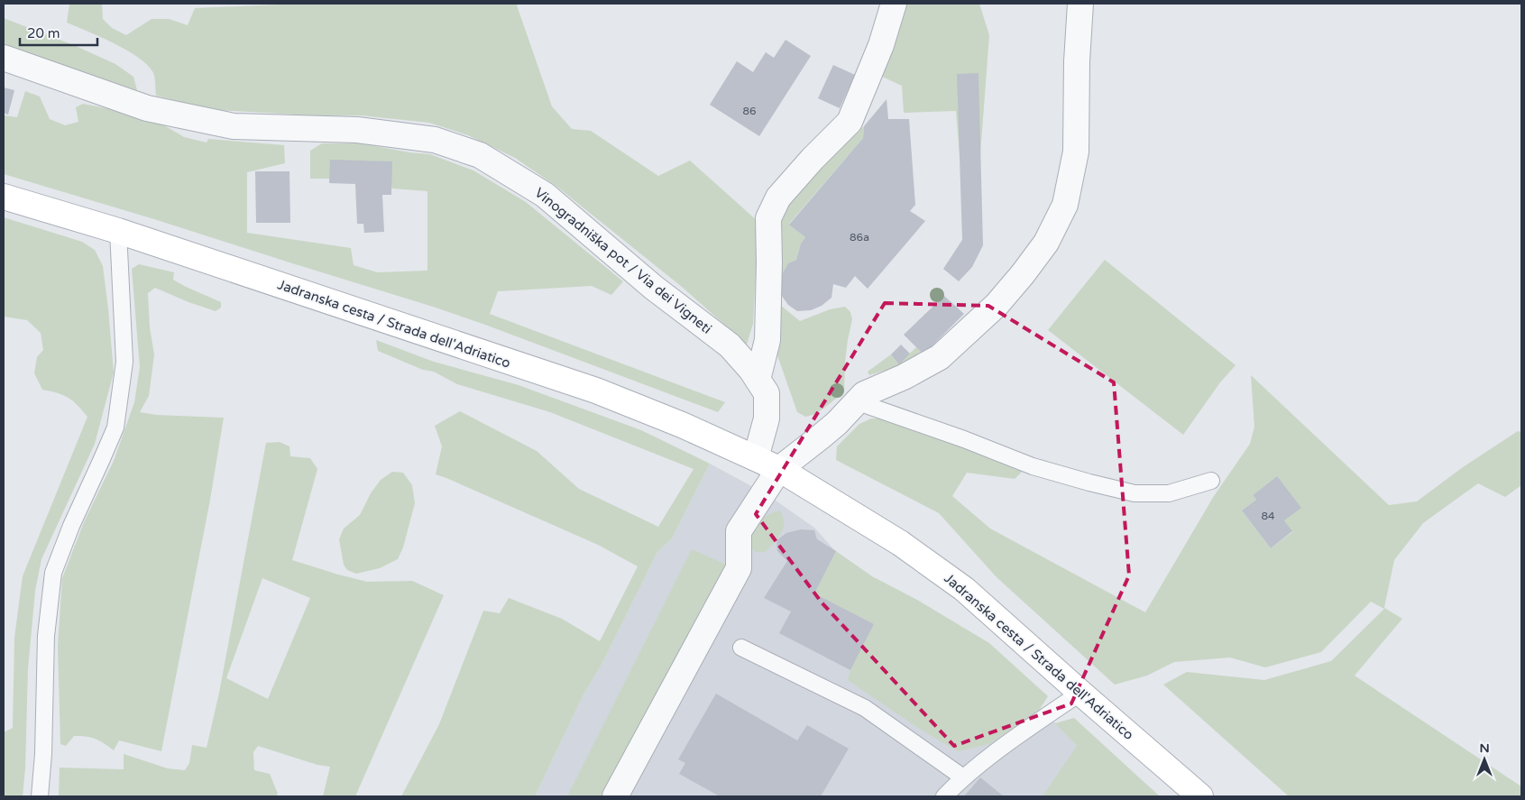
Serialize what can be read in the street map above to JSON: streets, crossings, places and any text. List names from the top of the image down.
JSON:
{
  "streets": {
    "main road": ["Jadranska cesta / Strada dell'Adriatico"],
    "street": ["Vinogradniška pot / Via dei Vigneti"]
  },
  "crossings": [
    ["Vinogradniška pot / Via dei Vigneti", "Jadranska cesta / Strada dell'Adriatico"]
  ],
  "house_numbers": ["86", "86a", "84"],
  "scale_bar": "20 m",
  "north": "top"
}
